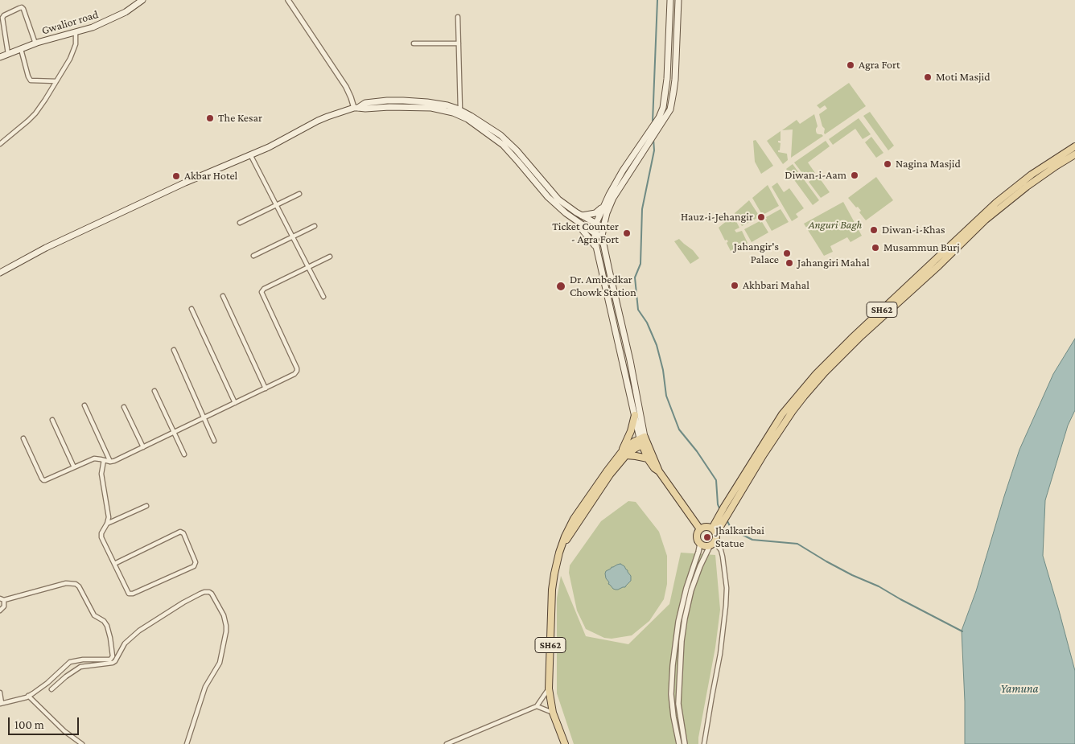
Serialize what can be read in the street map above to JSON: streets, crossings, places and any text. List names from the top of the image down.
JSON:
{
  "streets": {
    "main road": ["Gwalior road", "SH62"]
  },
  "water": ["Yamuna"],
  "parks": ["Anguri Bagh"],
  "places": [
    "Agra Fort",
    "Moti Masjid",
    "The Kesar",
    "Nagina Masjid",
    "Diwan-i-Aam",
    "Akbar Hotel",
    "Hauz-i-Jehangir",
    "Diwan-i-Khas",
    "Ticket Counter - Agra Fort",
    "Musammun Burj",
    "Jahangir's Palace",
    "Jahangiri Mahal",
    "Akhbari Mahal",
    "Dr. Ambedkar Chowk Station",
    "Jhalkaribai Statue"
  ],
  "scale_bar": "100 m"
}
